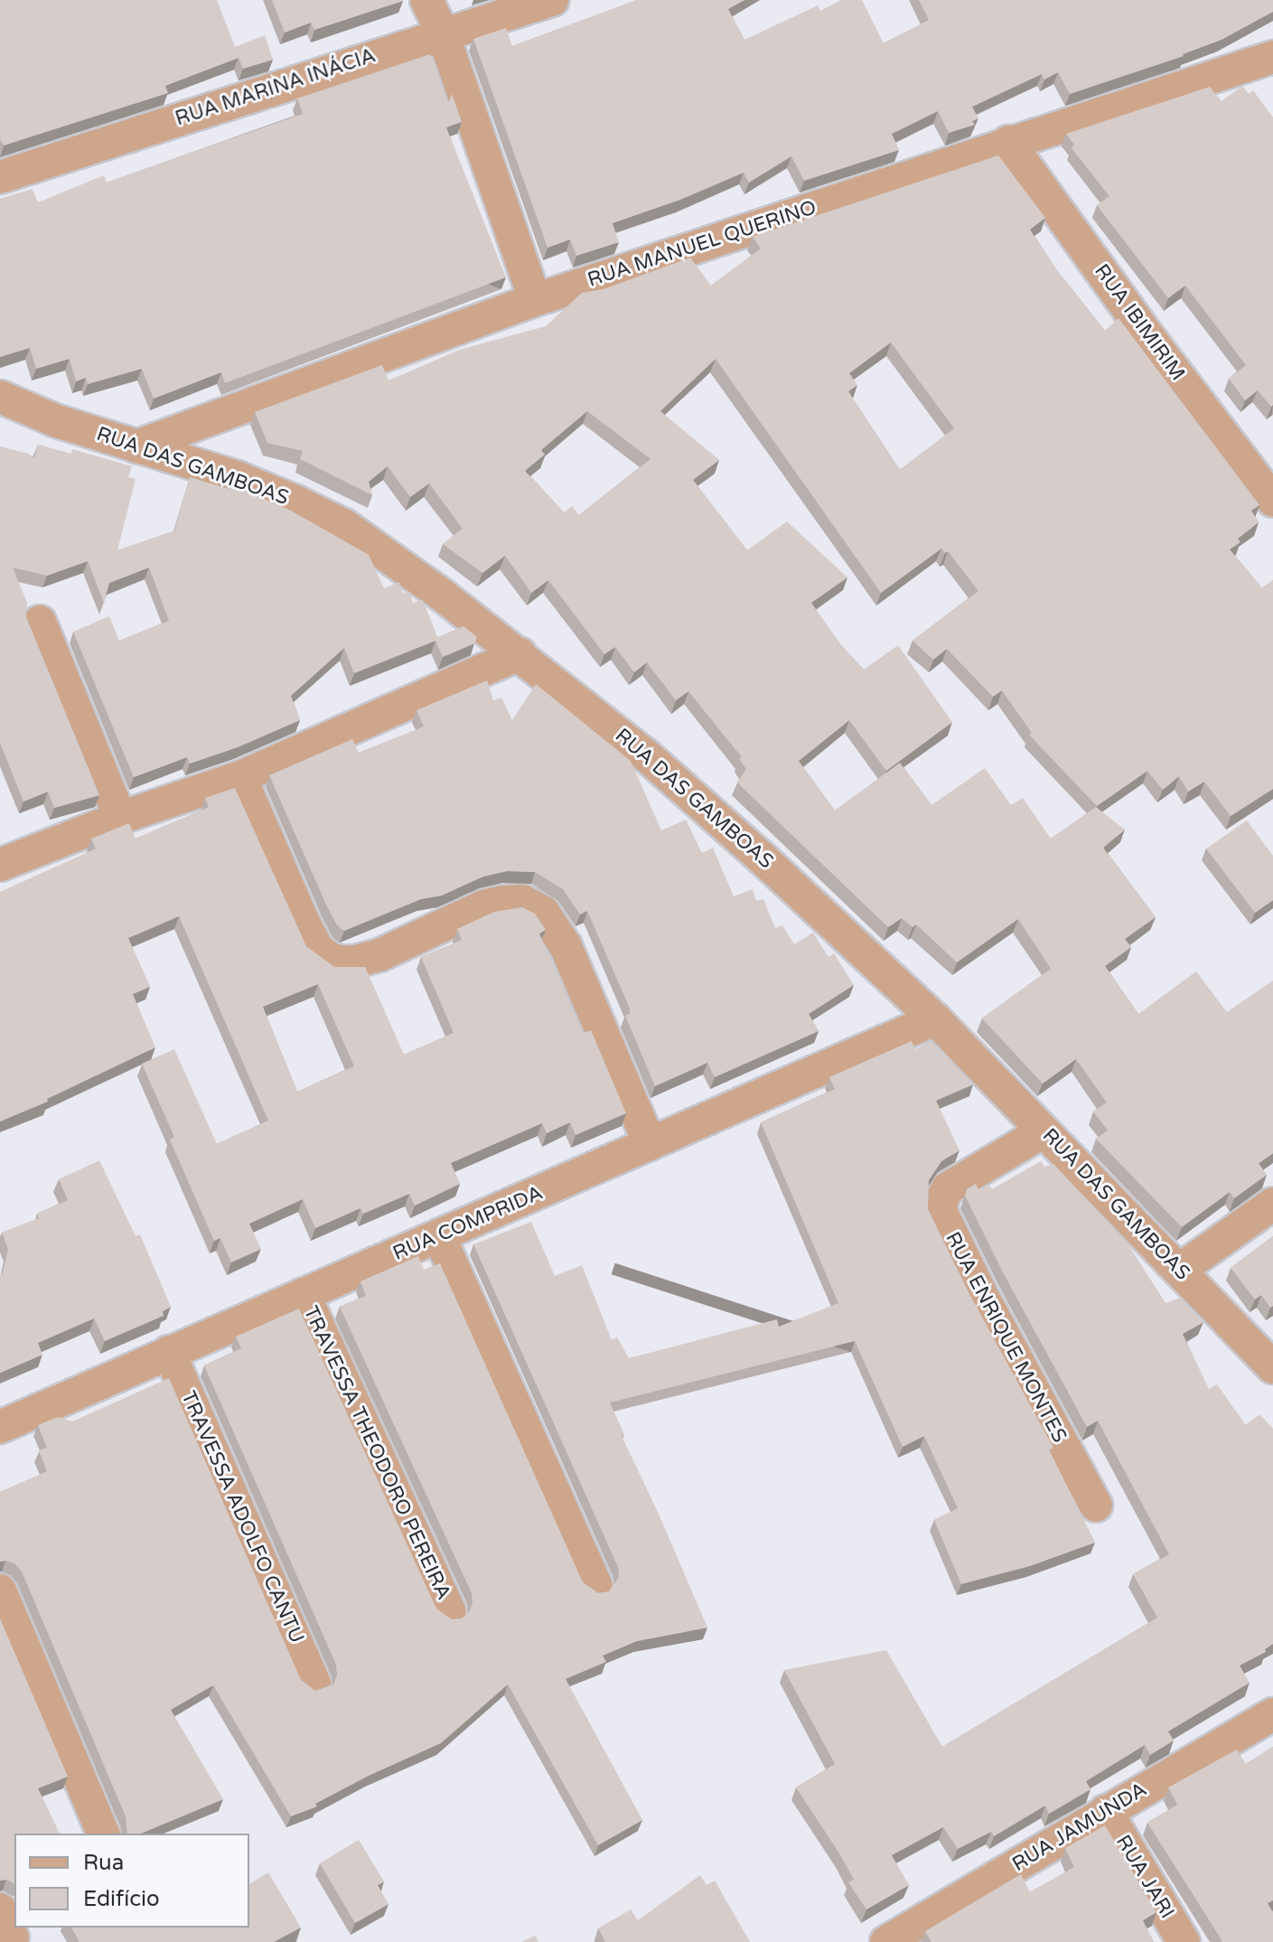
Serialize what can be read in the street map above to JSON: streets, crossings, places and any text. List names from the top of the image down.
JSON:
{
  "streets": {
    "street": [
      "RUA MARINA INÁCIA",
      "RUA MANUEL QUERINO",
      "RUA IBIMIRIM",
      "RUA DAS GAMBOAS",
      "RUA COMPRIDA",
      "RUA ENRIQUE MONTES",
      "TRAVESSA THEODORO PEREIRA",
      "TRAVESSA ADOLFO CANTU",
      "RUA JAMUNDA",
      "RUA JARI"
    ]
  },
  "crossings": [
    ["RUA MANUEL QUERINO", "RUA IBIMIRIM"],
    ["RUA MANUEL QUERINO", "RUA DAS GAMBOAS"],
    ["RUA DAS GAMBOAS", "RUA COMPRIDA"],
    ["RUA DAS GAMBOAS", "RUA ENRIQUE MONTES"],
    ["RUA COMPRIDA", "TRAVESSA THEODORO PEREIRA"],
    ["RUA COMPRIDA", "TRAVESSA ADOLFO CANTU"],
    ["RUA JAMUNDA", "RUA JARI"]
  ],
  "legend": ["Rua", "Edifício"]
}
